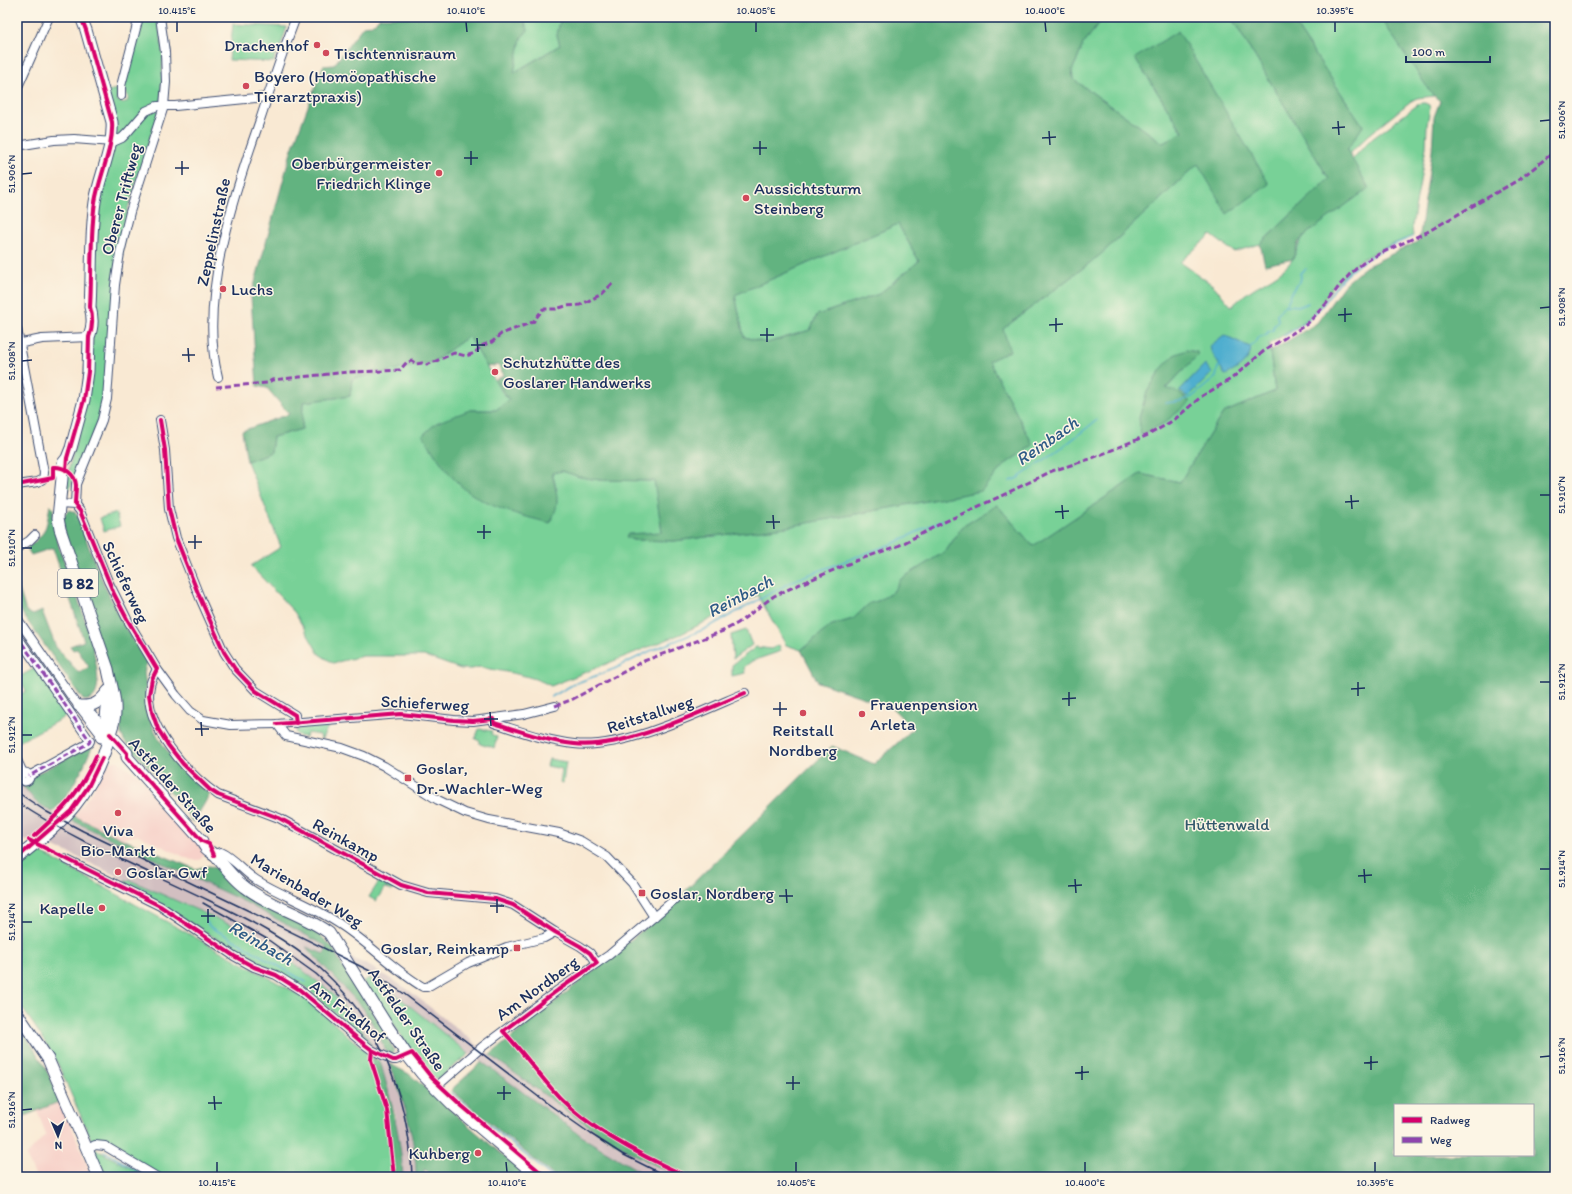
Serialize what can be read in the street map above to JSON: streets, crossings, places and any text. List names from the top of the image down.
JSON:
{
  "streets": {
    "main road": ["B 82", "Astfelder Straße"],
    "street": [
      "Oberer Triftweg",
      "Zeppelinstraße",
      "Schieferweg",
      "Reitstallweg",
      "Reinkamp",
      "Marienbader Weg",
      "Am Nordberg",
      "Am Friedhof"
    ]
  },
  "crossings": [
    ["Oberer Triftweg", "Schieferweg"],
    ["Schieferweg", "Reitstallweg"],
    ["Schieferweg", "Reinkamp"],
    ["B 82", "Astfelder Straße"],
    ["Astfelder Straße", "Marienbader Weg"],
    ["Astfelder Straße", "Am Nordberg"],
    ["Astfelder Straße", "Am Friedhof"],
    ["Reinkamp", "Marienbader Weg"],
    ["Reinkamp", "Am Nordberg"]
  ],
  "water": ["Reinbach"],
  "parks": ["Hüttenwald"],
  "places": {
    "other": [
      "Drachenhof",
      "Tischtennisraum",
      "Boyero (Homöopathische Tierarztpraxis)",
      "Oberbürgermeister Friedrich Klinge",
      "Aussichtsturm Steinberg",
      "Luchs",
      "Schutzhütte des Goslarer Handwerks",
      "Reitstall Nordberg",
      "Frauenpension Arleta",
      "Viva Bio-Markt",
      "Goslar Gwf",
      "Kapelle",
      "Kuhberg"
    ],
    "transit": ["Goslar, Dr.-Wachler-Weg", "Goslar, Nordberg", "Goslar, Reinkamp"]
  },
  "legend": ["Radweg", "Weg"],
  "scale_bar": "100 m",
  "north": "bottom",
  "coordinates": [
    "10.415°E",
    "10.410°E",
    "10.405°E",
    "10.400°E",
    "10.395°E",
    "51.906°N",
    "51.908°N",
    "51.910°N",
    "51.912°N",
    "51.914°N",
    "51.916°N"
  ]
}
